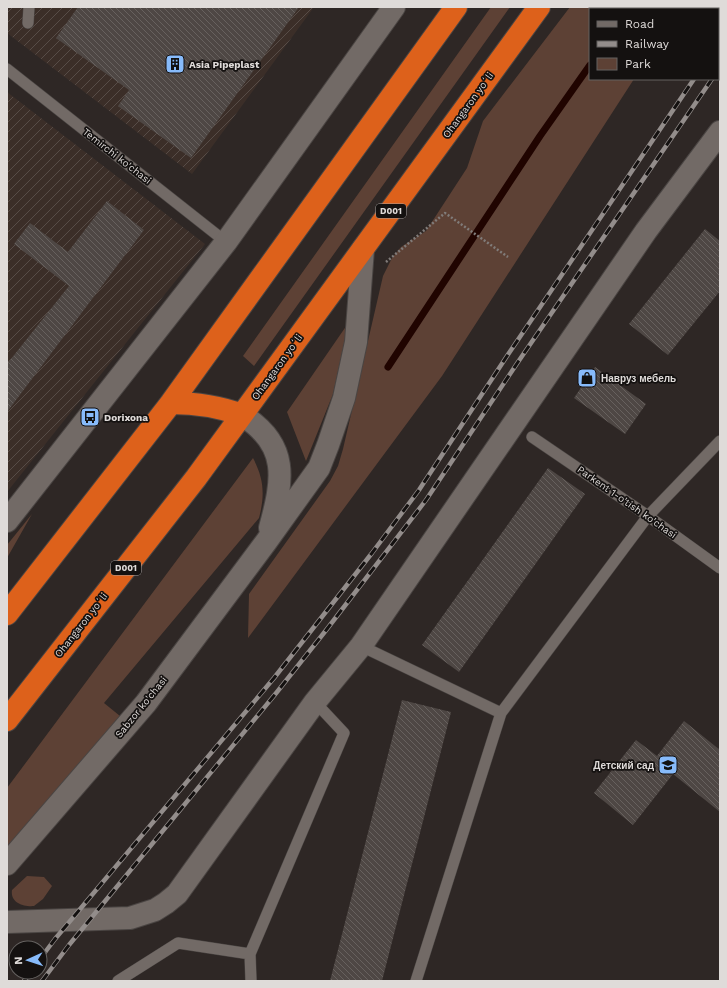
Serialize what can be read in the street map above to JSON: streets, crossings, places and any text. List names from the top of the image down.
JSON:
{
  "streets": {
    "highway": ["Ohangaron yoʻli", "D001"],
    "main road": ["Sabzor ko'chasi"],
    "lane": ["Temirchi ko'chasi", "Parkent 1-o'tish ko'chasi"]
  },
  "crossings": [
    ["Ohangaron yoʻli", "Sabzor ko'chasi"]
  ],
  "places": {
    "building": ["Asia Pipeplast"],
    "shop": ["Навруз мебель"],
    "bus stop": ["Dorixona"],
    "school or university": ["Детский сад"]
  },
  "legend": ["Road", "Railway", "Park"],
  "north": "left"
}
